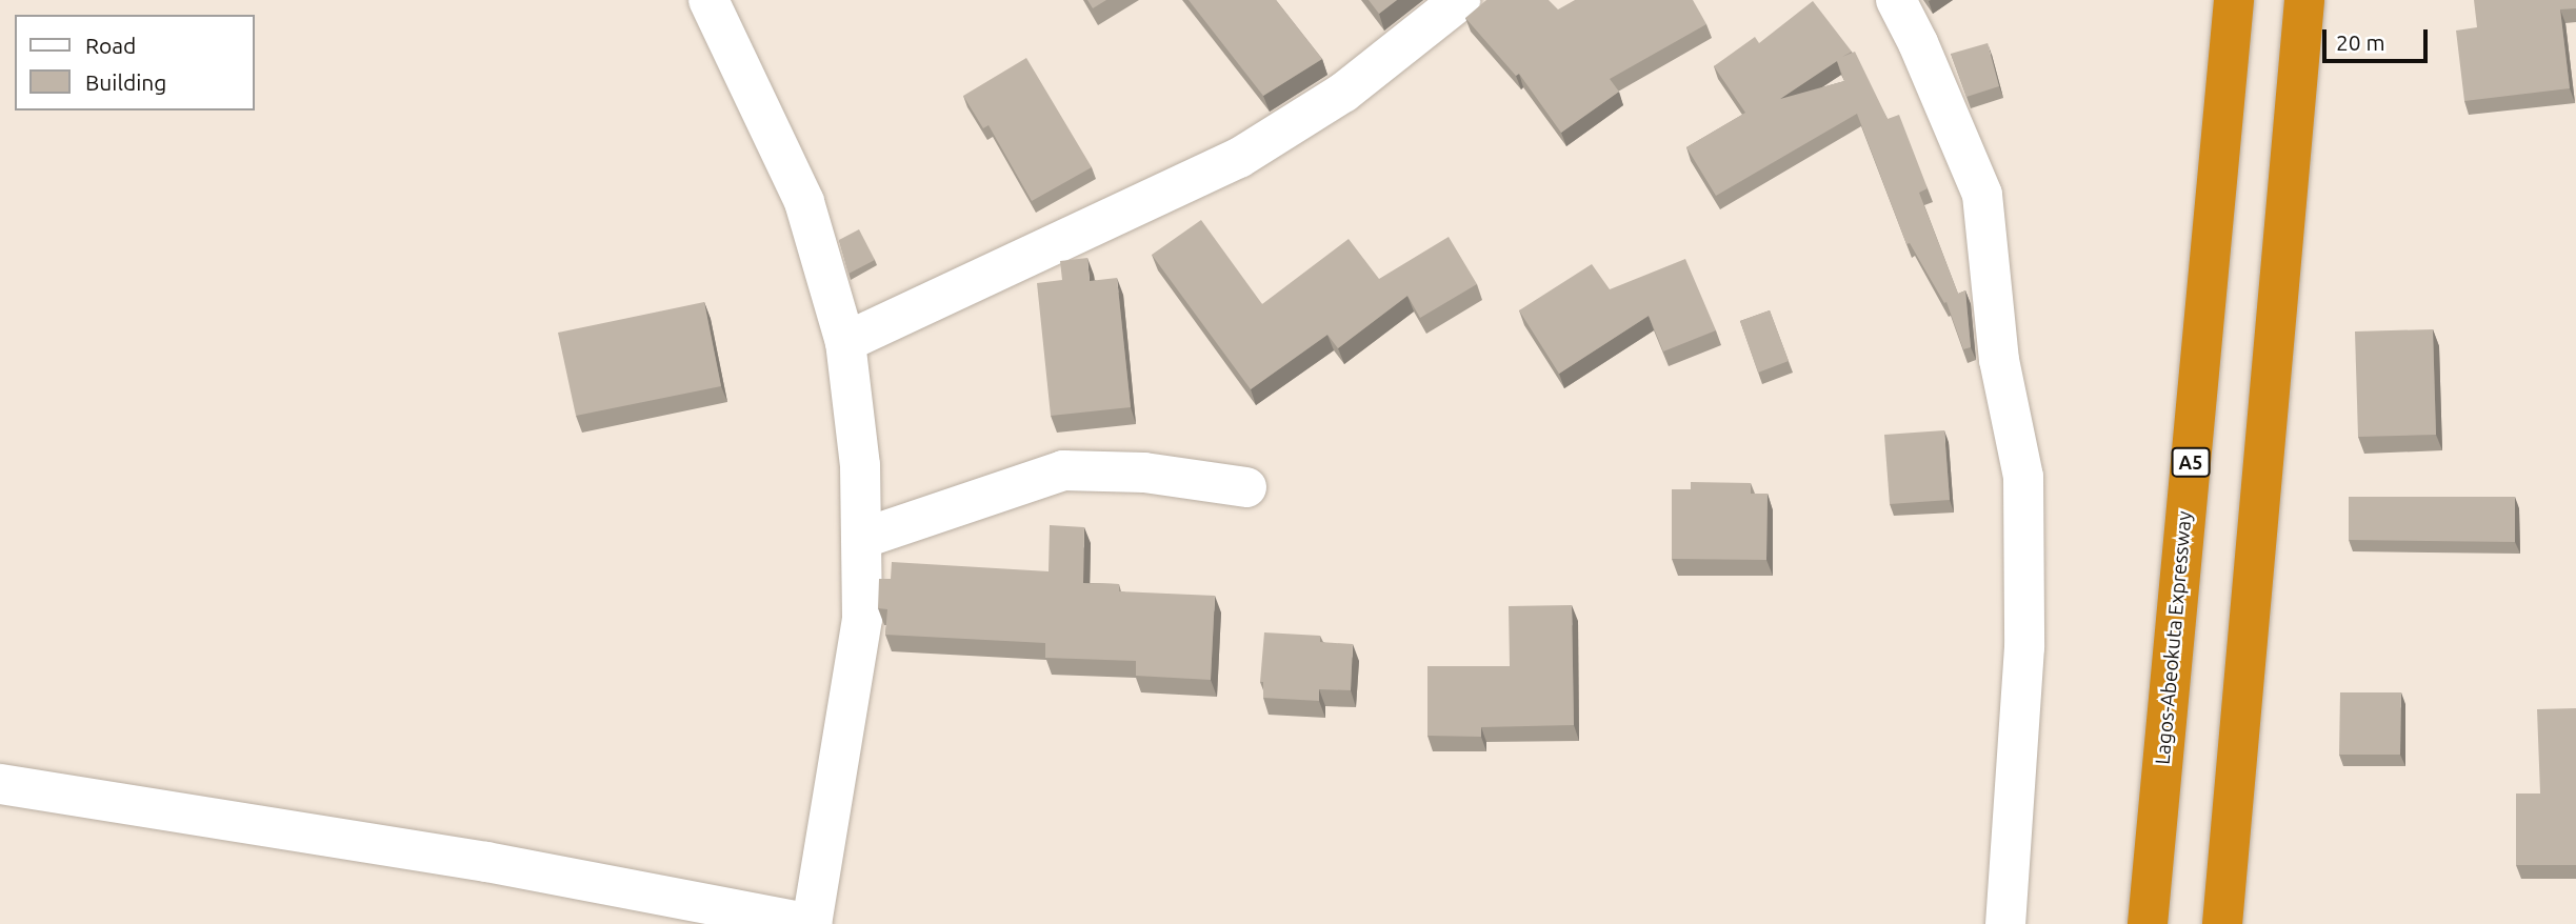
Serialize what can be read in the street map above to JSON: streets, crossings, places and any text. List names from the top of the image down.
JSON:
{
  "streets": {
    "highway": ["A5", "Lagos-Abeokuta Expressway"]
  },
  "legend": ["Road", "Building"],
  "scale_bar": "20 m"
}
